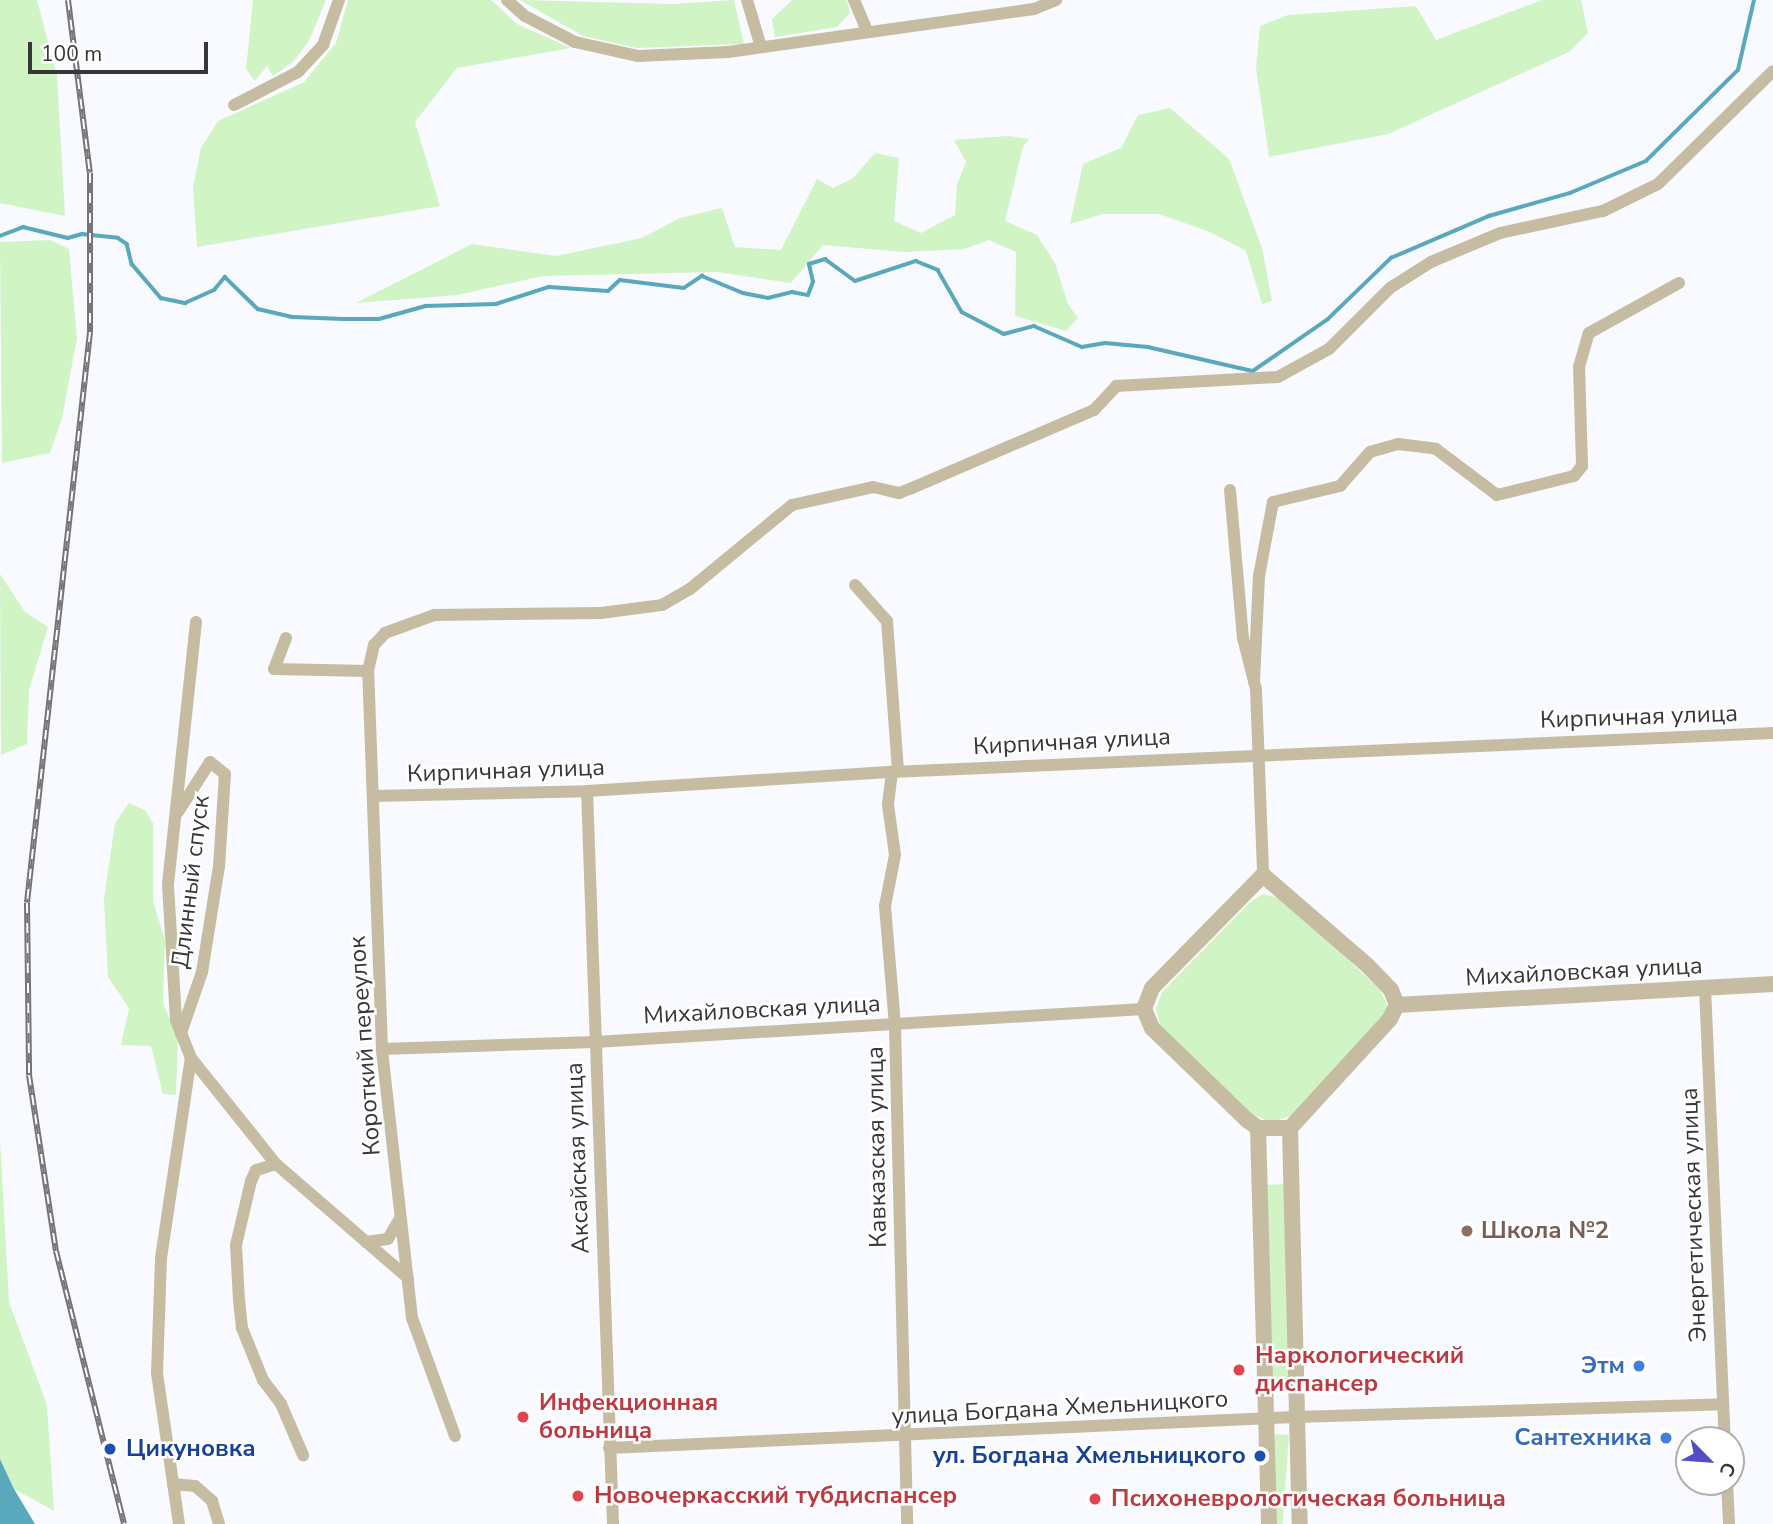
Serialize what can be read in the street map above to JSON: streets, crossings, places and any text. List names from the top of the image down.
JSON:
{
  "streets": {
    "street": [
      "Кирпичная улица",
      "Длинный спуск",
      "Михайловская улица",
      "Короткий переулок",
      "Кавказская улица",
      "Аксайская улица",
      "Энергетическая улица",
      "улица Богдана Хмельницкого"
    ]
  },
  "crossings": [
    ["Кирпичная улица", "Короткий переулок"],
    ["Кирпичная улица", "Кавказская улица"],
    ["Кирпичная улица", "Аксайская улица"],
    ["Длинный спуск", "Короткий переулок"],
    ["Михайловская улица", "Короткий переулок"],
    ["Михайловская улица", "Кавказская улица"],
    ["Михайловская улица", "Аксайская улица"],
    ["Михайловская улица", "Энергетическая улица"],
    ["Кавказская улица", "улица Богдана Хмельницкого"],
    ["Аксайская улица", "улица Богдана Хмельницкого"],
    ["Энергетическая улица", "улица Богдана Хмельницкого"]
  ],
  "places": [
    "Школа №2",
    "Этм",
    "Наркологический диспансер",
    "Инфекционная больница",
    "Сантехника",
    "Цикуновка",
    "ул. Богдана Хмельницкого",
    "Новочеркасский тубдиспансер",
    "Психоневрологическая больница"
  ],
  "scale_bar": "100 m",
  "north": "bottom right"
}
